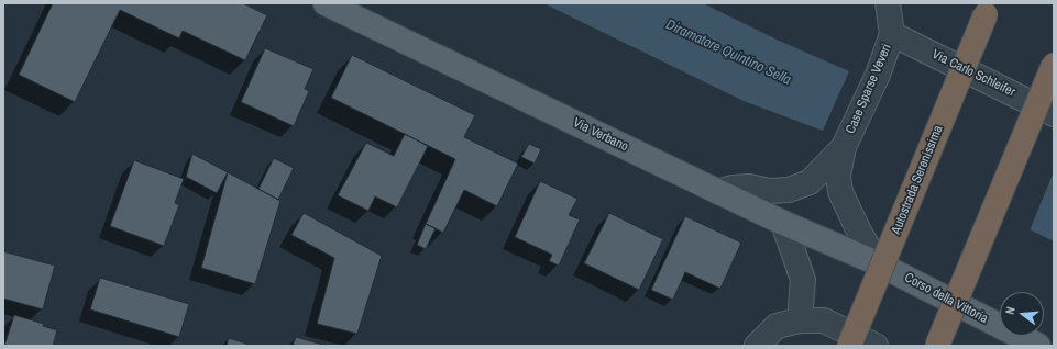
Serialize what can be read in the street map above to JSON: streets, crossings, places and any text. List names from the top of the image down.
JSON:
{
  "streets": {
    "highway": ["Autostrada Serenissima"],
    "main road": ["Via Verbano", "Corso della Vittoria"],
    "street": ["Via Carlo Schleifer", "Case Sparse Veveri"]
  },
  "crossings": [
    ["Via Carlo Schleifer", "Case Sparse Veveri"],
    ["Case Sparse Veveri", "Via Verbano"],
    ["Case Sparse Veveri", "Corso della Vittoria"],
    ["Via Verbano", "Corso della Vittoria"]
  ],
  "water": ["Diramatore Quintino Sella"],
  "north": "left"
}
